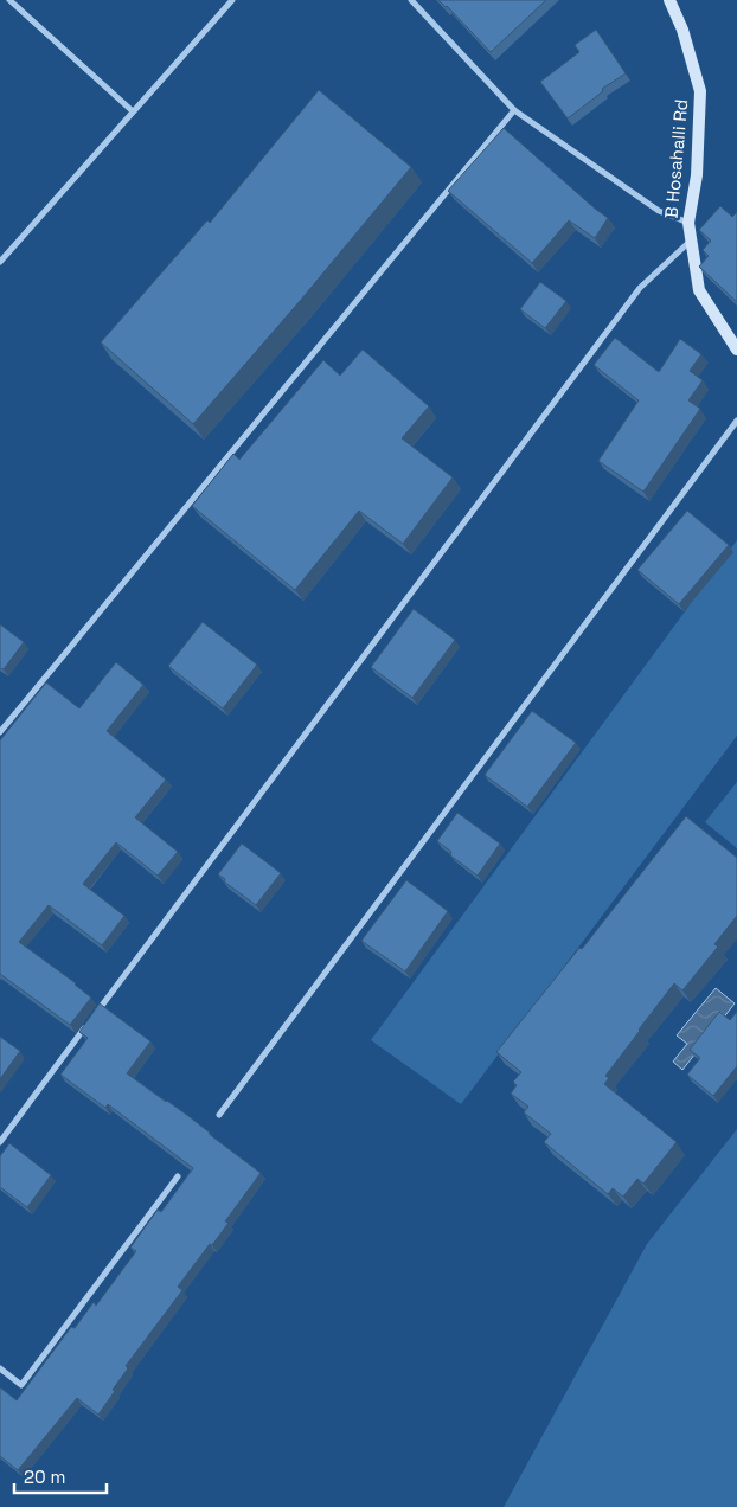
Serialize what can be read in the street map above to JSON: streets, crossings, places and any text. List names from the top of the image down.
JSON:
{
  "streets": {
    "street": ["B Hosahalli Rd"]
  },
  "scale_bar": "20 m"
}
